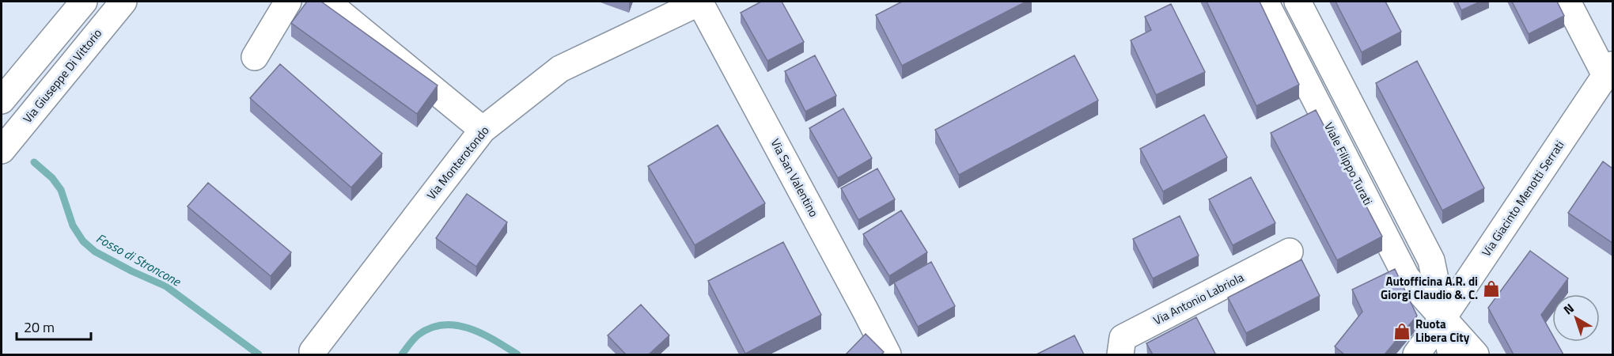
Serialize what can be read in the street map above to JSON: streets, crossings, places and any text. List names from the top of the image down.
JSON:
{
  "streets": {
    "street": [
      "Via Giuseppe Di Vittorio",
      "Via Monterotondo",
      "Viale Filippo Turati",
      "Via San Valentino",
      "Via Giacinto Menotti Serrati",
      "Via Antonio Labriola"
    ]
  },
  "crossings": [
    ["Via Monterotondo", "Via San Valentino"],
    ["Viale Filippo Turati", "Via Giacinto Menotti Serrati"]
  ],
  "water": ["Fosso di Stroncone"],
  "places": {
    "shop": ["Autofficina A.R. di Giorgi Claudio &. C.", "Ruota Libera City"]
  },
  "scale_bar": "20 m",
  "north": "top left"
}
